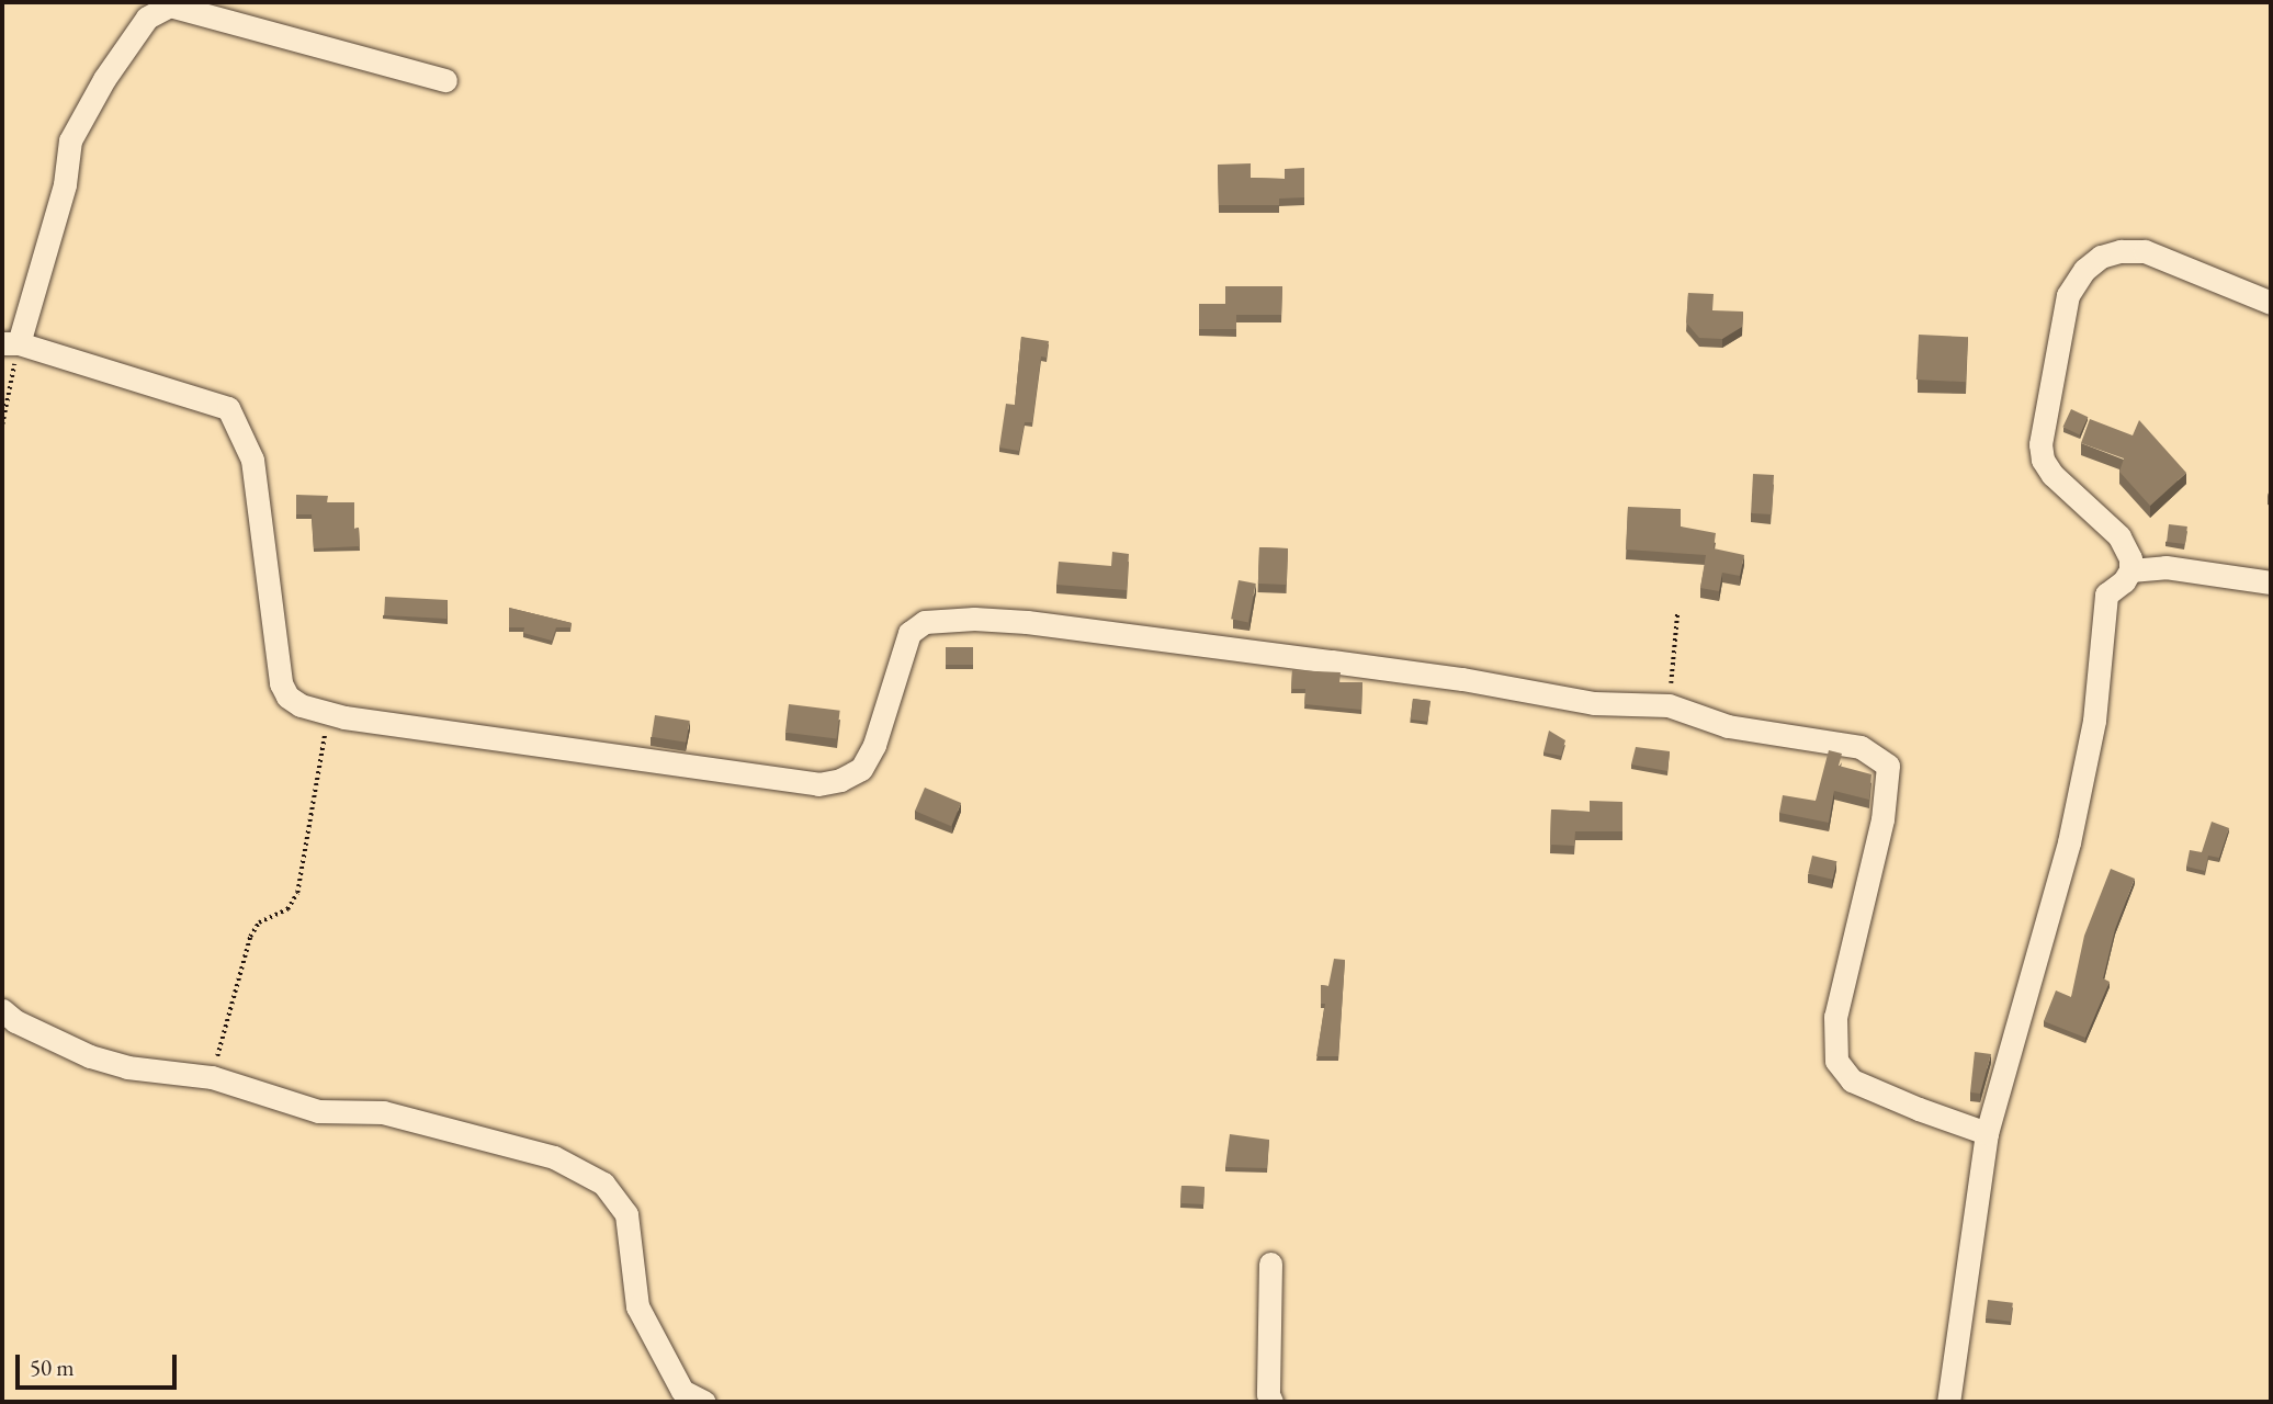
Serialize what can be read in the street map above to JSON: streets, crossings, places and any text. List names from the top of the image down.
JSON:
{
  "scale_bar": "50 m"
}
